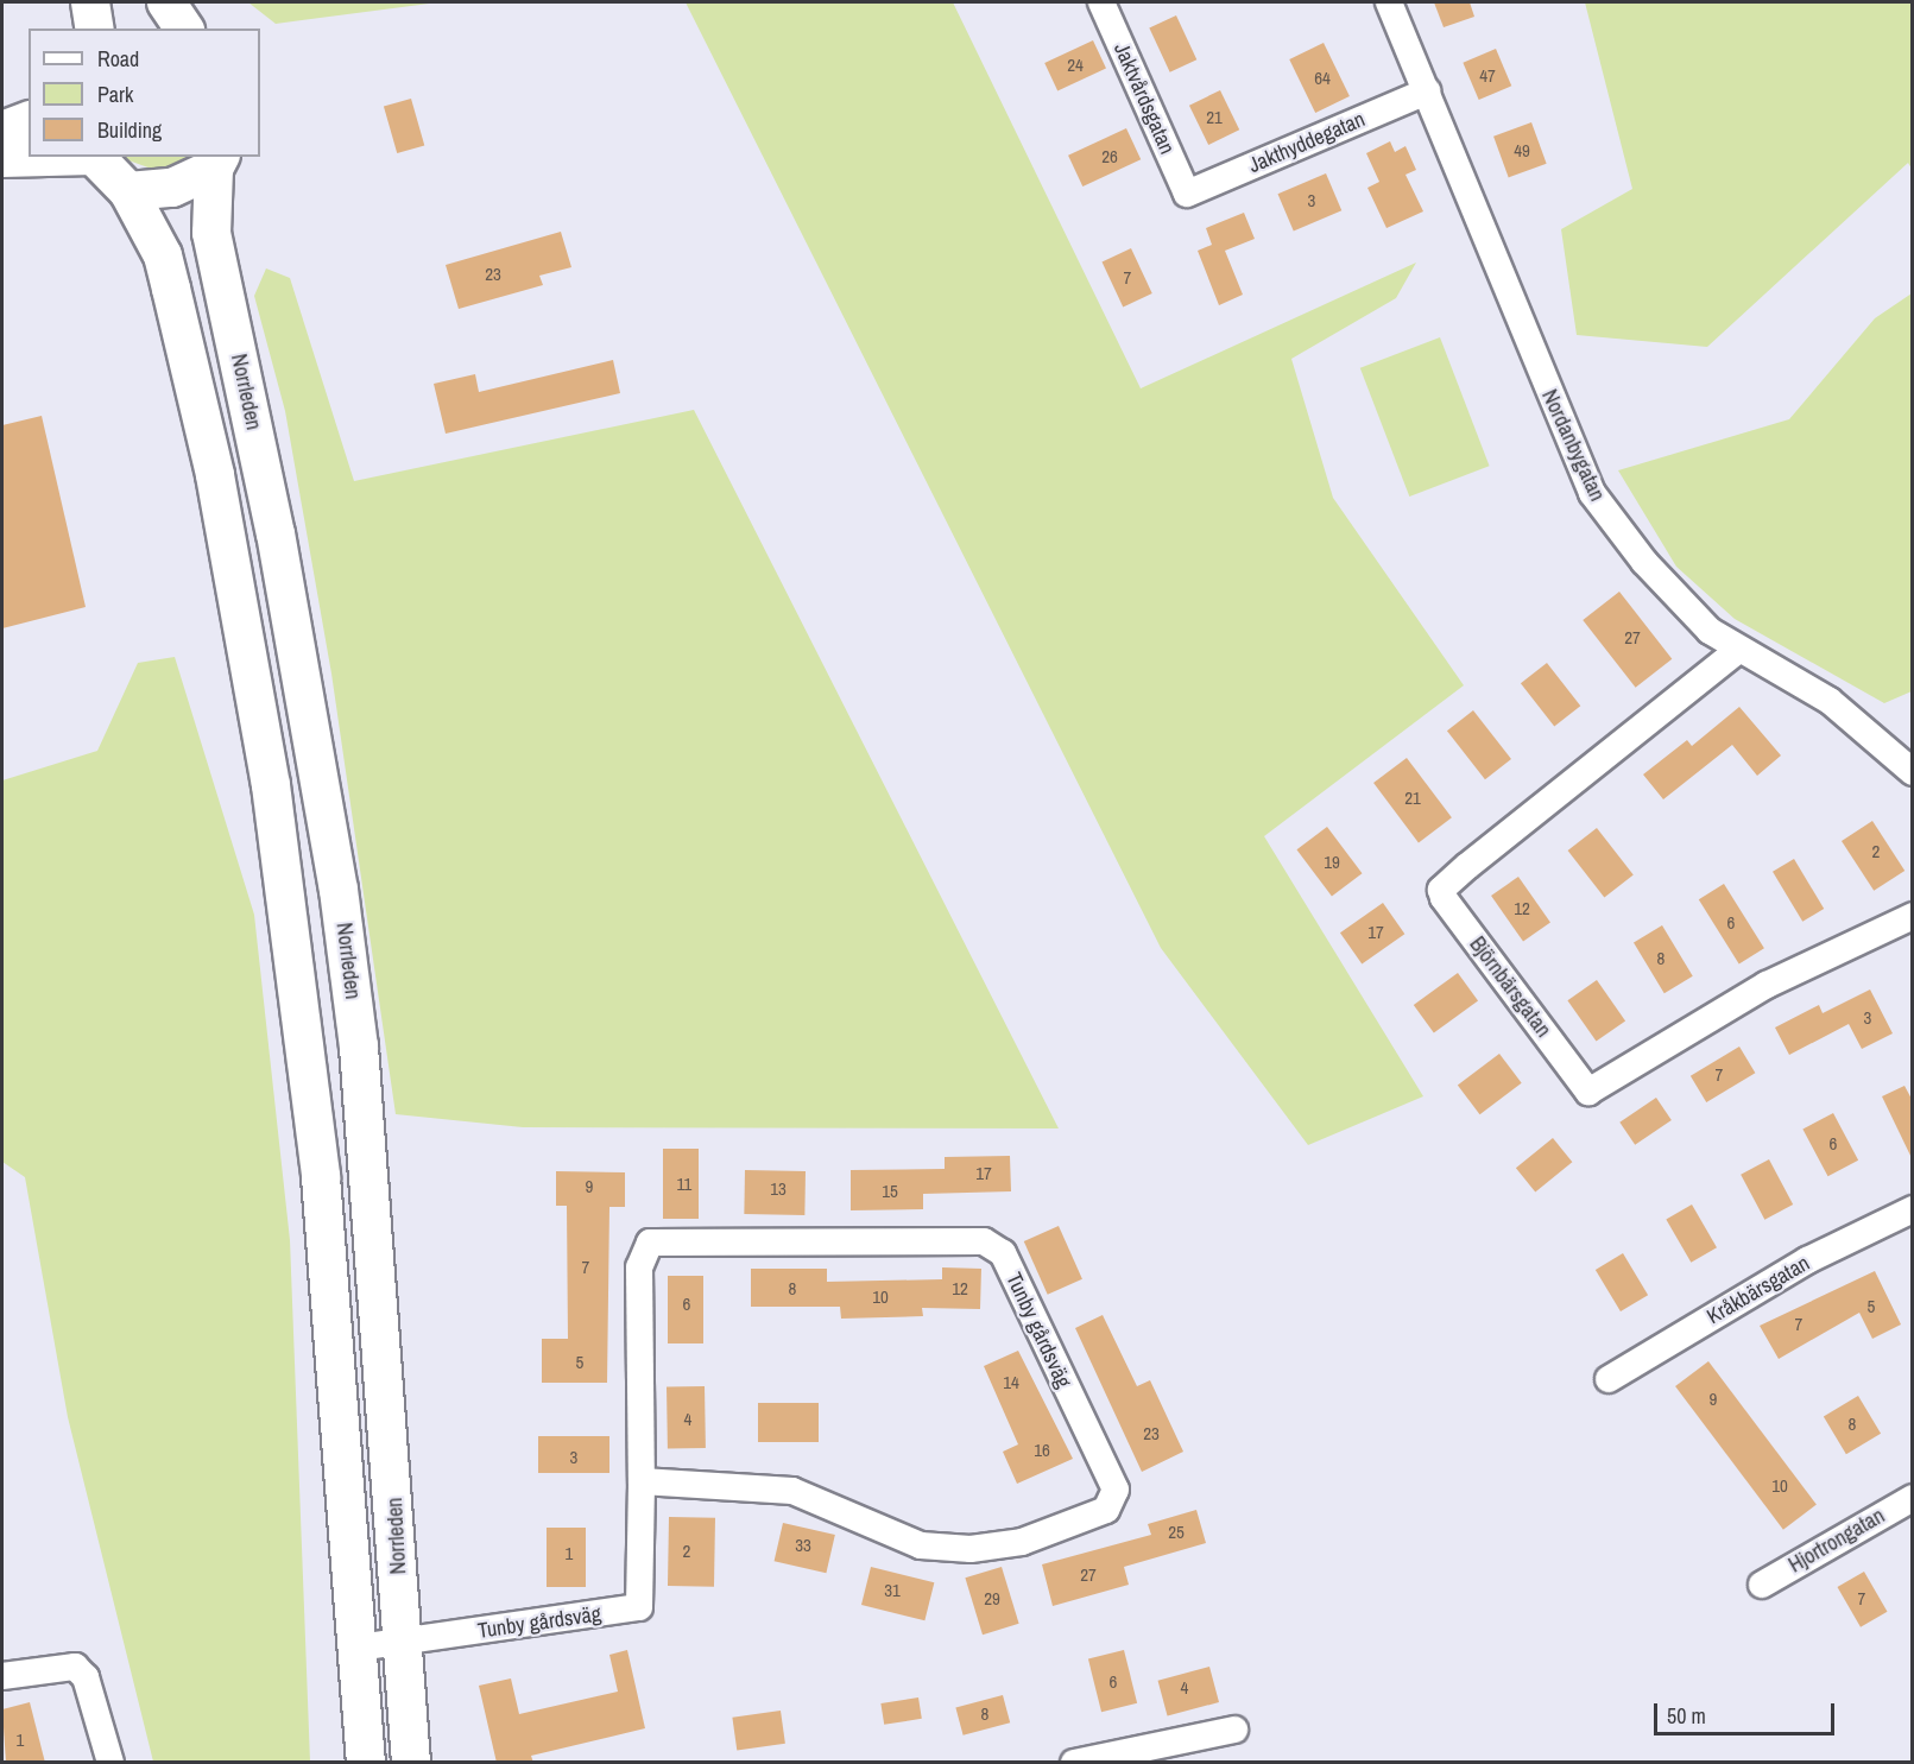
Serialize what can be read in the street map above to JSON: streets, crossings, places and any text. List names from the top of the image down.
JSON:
{
  "streets": {
    "main road": ["Norrleden"],
    "street": [
      "Jaktvårdsgatan",
      "Jakthyddegatan",
      "Nordanbygatan",
      "Björnbärsgatan",
      "Kråkbärsgatan",
      "Tunby gårdsväg",
      "Hjortrongatan"
    ]
  },
  "crossings": [
    ["Jaktvårdsgatan", "Jakthyddegatan"],
    ["Jakthyddegatan", "Nordanbygatan"],
    ["Norrleden", "Tunby gårdsväg"],
    ["Nordanbygatan", "Björnbärsgatan"]
  ],
  "house_numbers": [
    "24",
    "47",
    "64",
    "21",
    "49",
    "26",
    "3",
    "23",
    "7",
    "27",
    "21",
    "2",
    "19",
    "12",
    "6",
    "17",
    "8",
    "3",
    "7",
    "6",
    "17",
    "11",
    "9",
    "13",
    "15",
    "7",
    "8",
    "12",
    "10",
    "6",
    "5",
    "7",
    "5",
    "14",
    "9",
    "4",
    "8",
    "23",
    "16",
    "3",
    "10",
    "25",
    "33",
    "2",
    "1",
    "27",
    "31",
    "29",
    "7",
    "6",
    "4",
    "8",
    "1"
  ],
  "legend": ["Road", "Park", "Building"],
  "scale_bar": "50 m"
}
